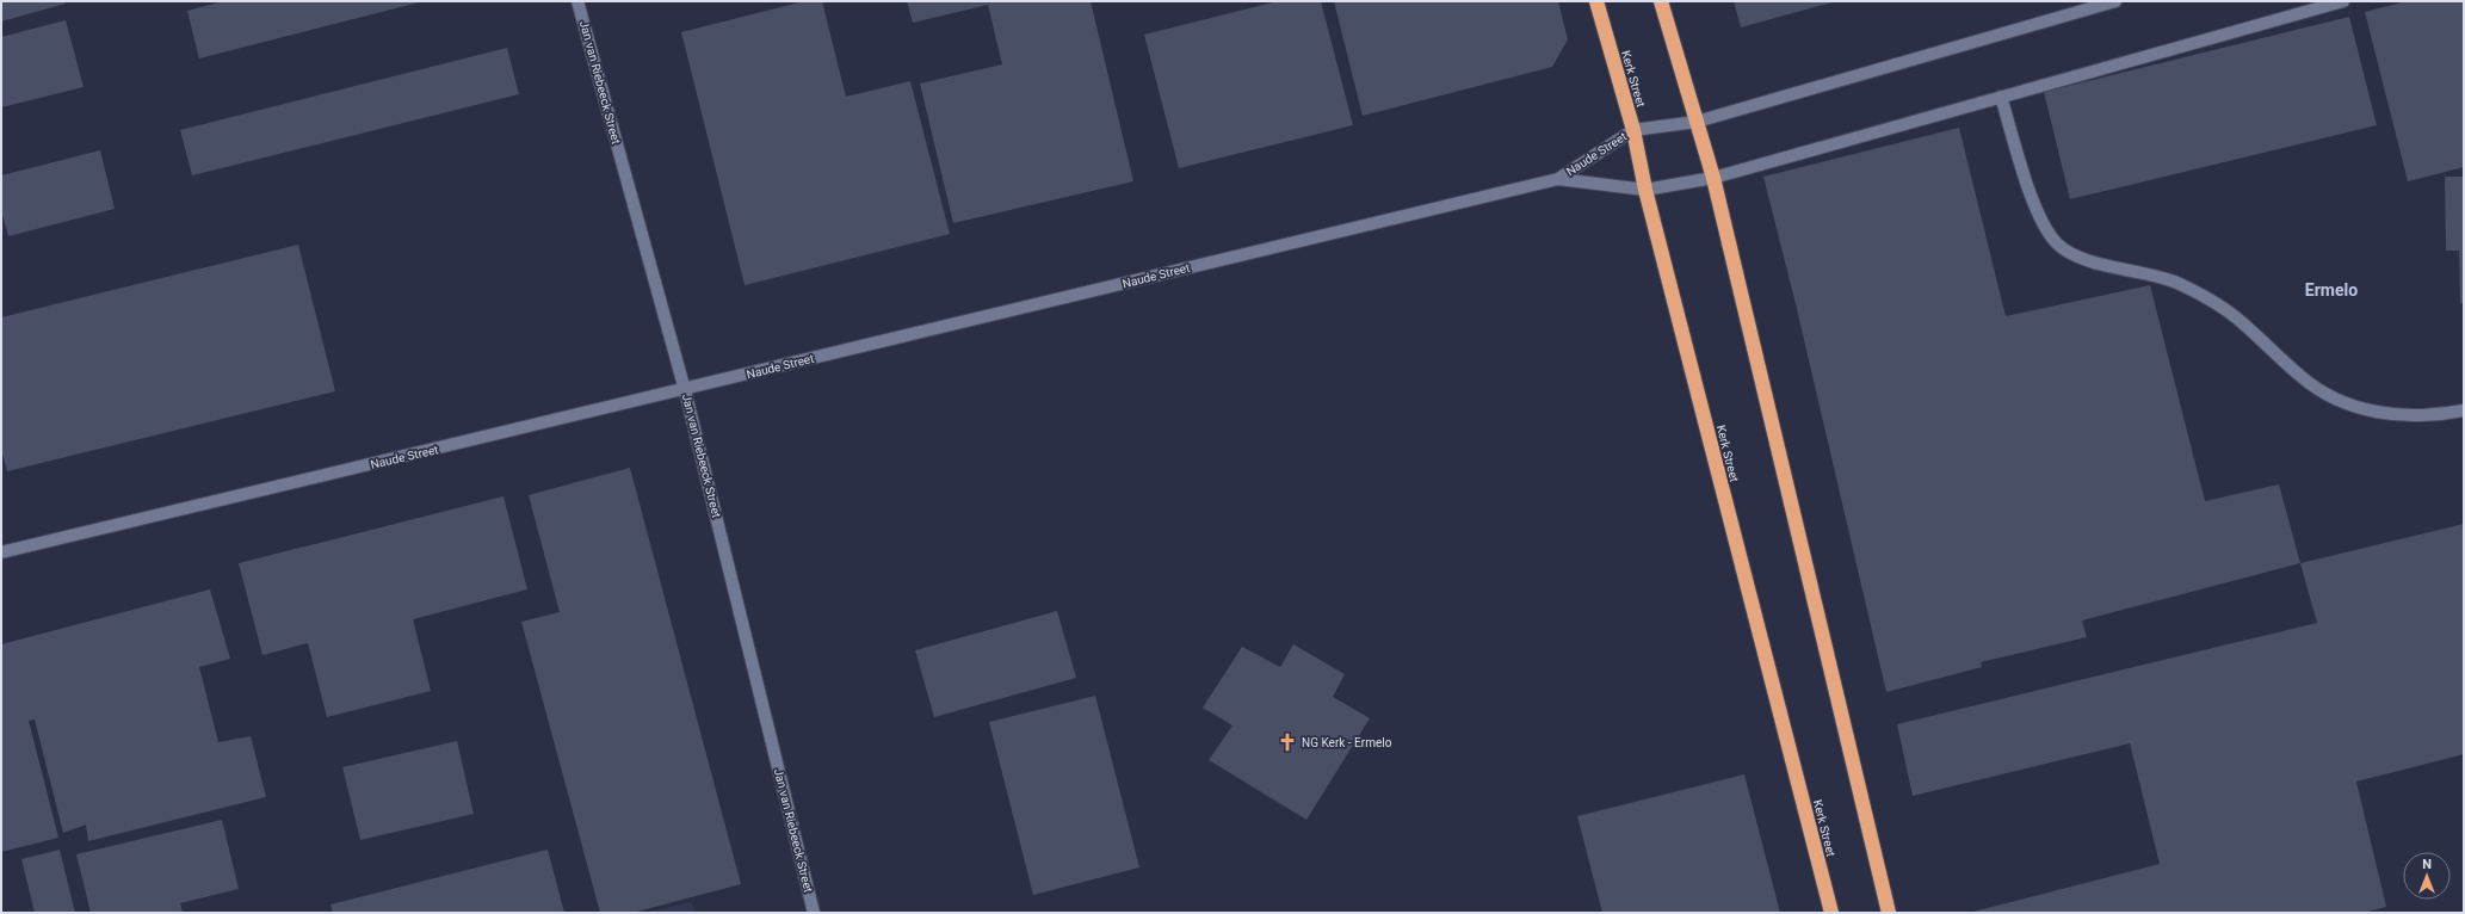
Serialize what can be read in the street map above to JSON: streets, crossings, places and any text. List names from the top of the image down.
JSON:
{
  "streets": {
    "highway": ["Kerk Street"],
    "street": ["Jan van Riebeeck Street", "Naude Street"]
  },
  "crossings": [
    ["Kerk Street", "Naude Street"],
    ["Jan van Riebeeck Street", "Naude Street"]
  ],
  "districts": ["Ermelo"],
  "places": {
    "church": ["NG Kerk - Ermelo"]
  },
  "north": "top"
}
